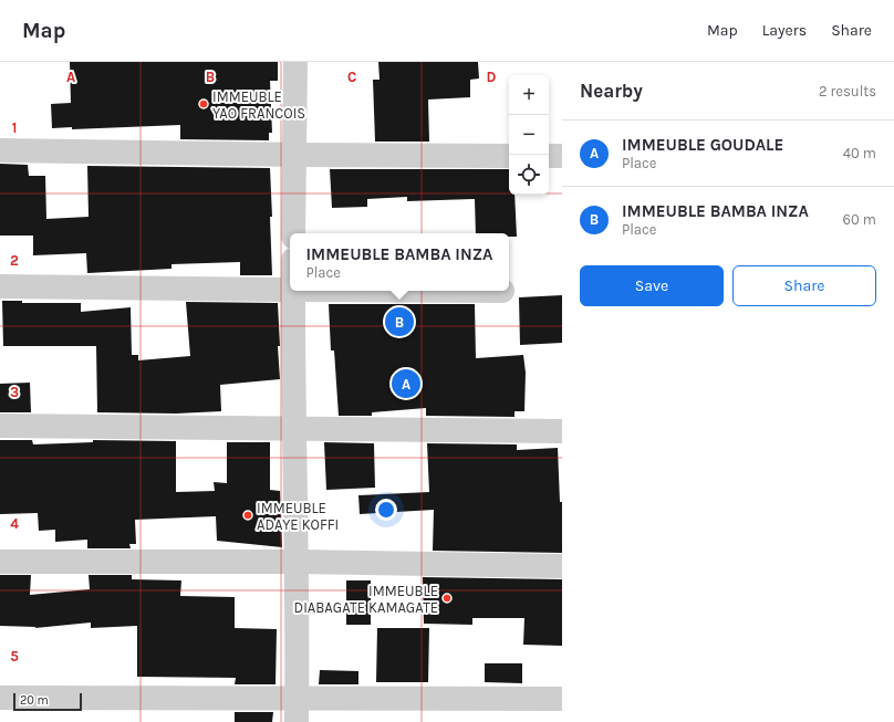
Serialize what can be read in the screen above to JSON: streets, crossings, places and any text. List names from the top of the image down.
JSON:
{
  "places": ["IMMEUBLE YAO FRANCOIS", "IMMEUBLE ADAYE KOFFI", "IMMEUBLE DIABAGATE KAMAGATE"],
  "scale_bar": "20 m",
  "page": {
    "header": "Map",
    "nav": ["Map", "Layers", "Share"],
    "heading": ["Nearby", "2 results"],
    "map_buttons": ["+", "−"],
    "list": [
      {
        "mark": "A",
        "name": "IMMEUBLE GOUDALE",
        "note": "Place",
        "value": "40 m"
      },
      {
        "mark": "B",
        "name": "IMMEUBLE BAMBA INZA",
        "note": "Place",
        "value": "60 m"
      }
    ],
    "popup": ["IMMEUBLE BAMBA INZA", "Place"],
    "buttons": ["Save", "Share"],
    "pins": ["B", "A"],
    "scale": "20 m"
  },
  "grid": {
    "columns": [
      "A",
      "B",
      "C",
      "D"
    ],
    "rows": [
      "1",
      "2",
      "3",
      "4",
      "5"
    ]
  }
}
